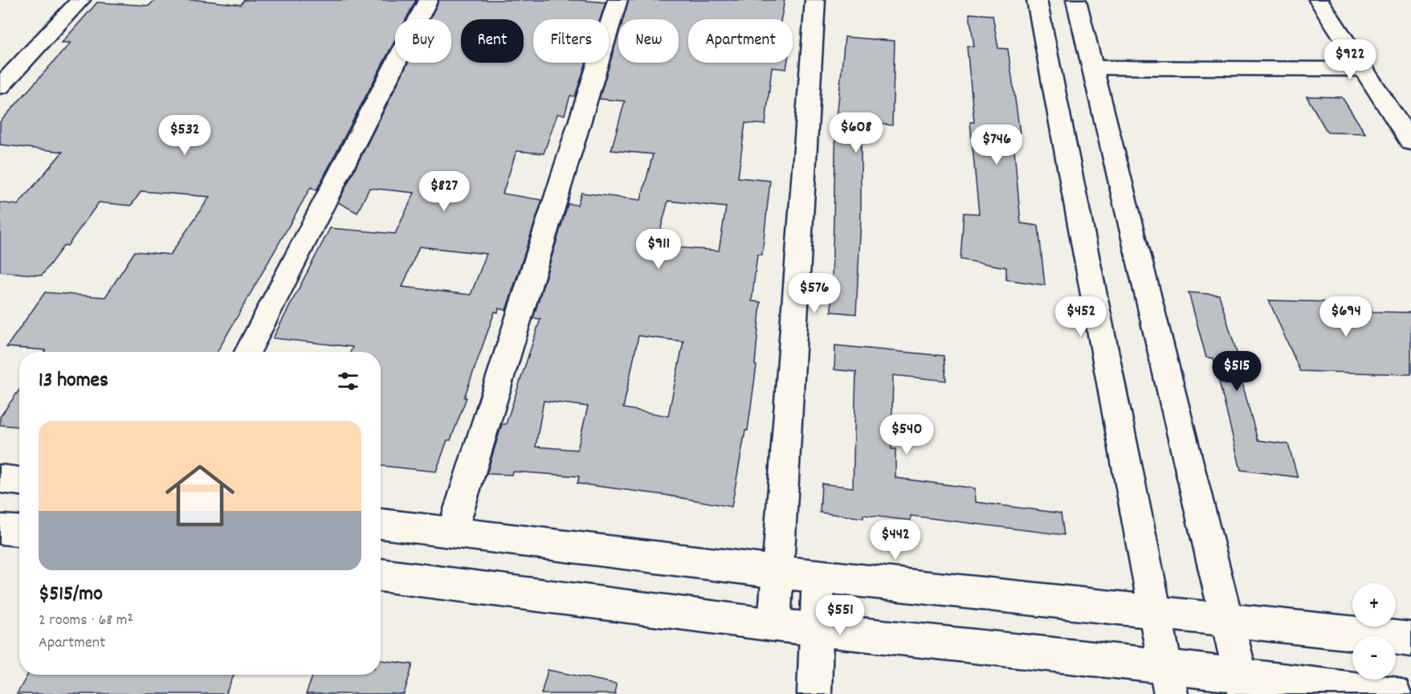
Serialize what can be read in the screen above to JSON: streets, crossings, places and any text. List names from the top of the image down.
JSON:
{
  "page": {
    "chip": [
      "Buy",
      "Rent",
      "Filters",
      "New",
      "Apartment"
    ],
    "price": [
      "$922",
      "$608",
      "$532",
      "$746",
      "$827",
      "$911",
      "$576",
      "$452",
      "$694",
      "$515",
      "$540",
      "$442",
      "$551"
    ],
    "heading": "13 homes",
    "list": [
      {
        "name": "$515/mo",
        "note": "2 rooms · 68 m² · Apartment"
      }
    ],
    "map_buttons": ["+", "−"]
  }
}
